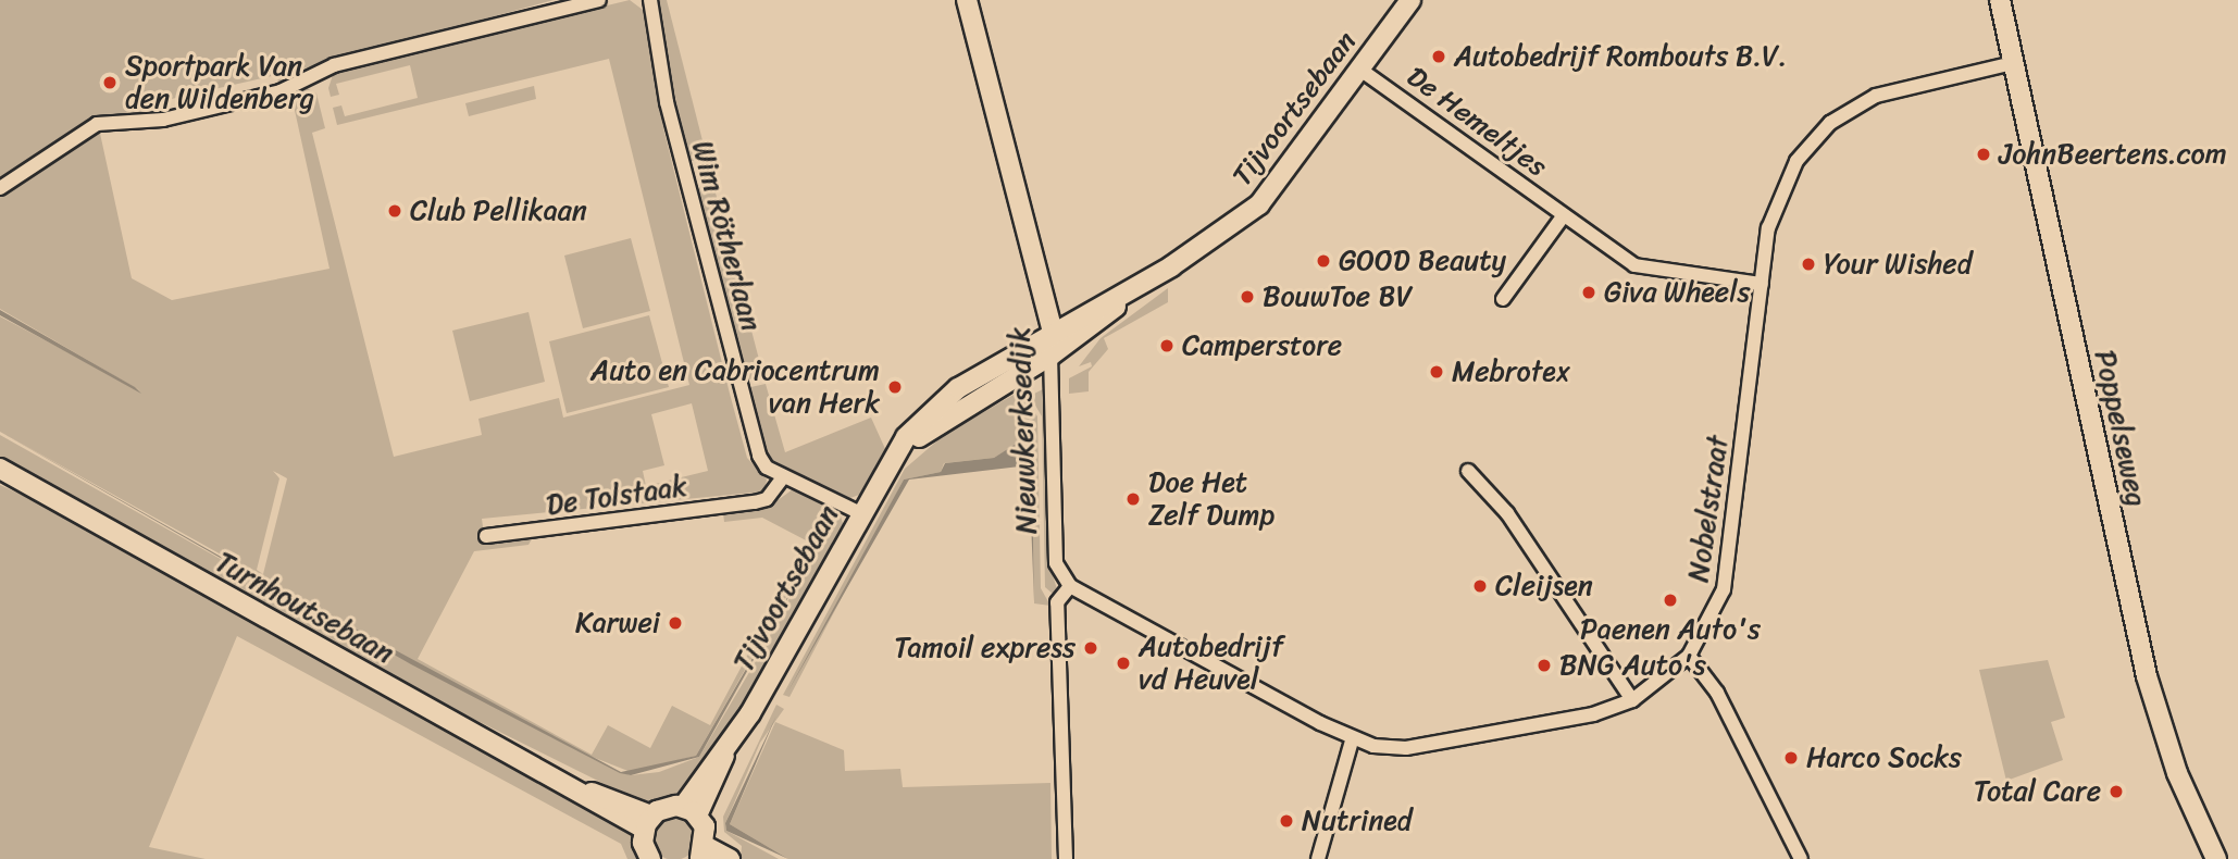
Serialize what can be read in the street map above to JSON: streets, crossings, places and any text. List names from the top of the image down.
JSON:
{
  "streets": {
    "street": [
      "Tijvoortsebaan",
      "De Hemeltjes",
      "Wim Rötherlaan",
      "Poppelseweg",
      "Nieuwkerksedijk",
      "De Tolstaak",
      "Nobelstraat",
      "Turnhoutsebaan"
    ]
  },
  "crossings": [
    ["Tijvoortsebaan", "De Hemeltjes"],
    ["Tijvoortsebaan", "Wim Rötherlaan"],
    ["Tijvoortsebaan", "Nieuwkerksedijk"],
    ["De Hemeltjes", "Nobelstraat"],
    ["Wim Rötherlaan", "De Tolstaak"],
    ["Poppelseweg", "Nobelstraat"],
    ["Nieuwkerksedijk", "Nobelstraat"]
  ],
  "places": [
    "Autobedrijf Rombouts B.V.",
    "Sportpark Van den Wildenberg",
    "JohnBeertens.com",
    "Club Pellikaan",
    "GOOD Beauty",
    "Your Wished",
    "Giva Wheels",
    "BouwToe BV",
    "Camperstore",
    "Mebrotex",
    "Auto en Cabriocentrum van Herk",
    "Doe Het Zelf Dump",
    "Cleijsen",
    "Paenen Auto's",
    "Karwei",
    "Tamoil express",
    "Autobedrijf vd Heuvel",
    "BNG Auto's",
    "Harco Socks",
    "Total Care",
    "Nutrined"
  ]
}
